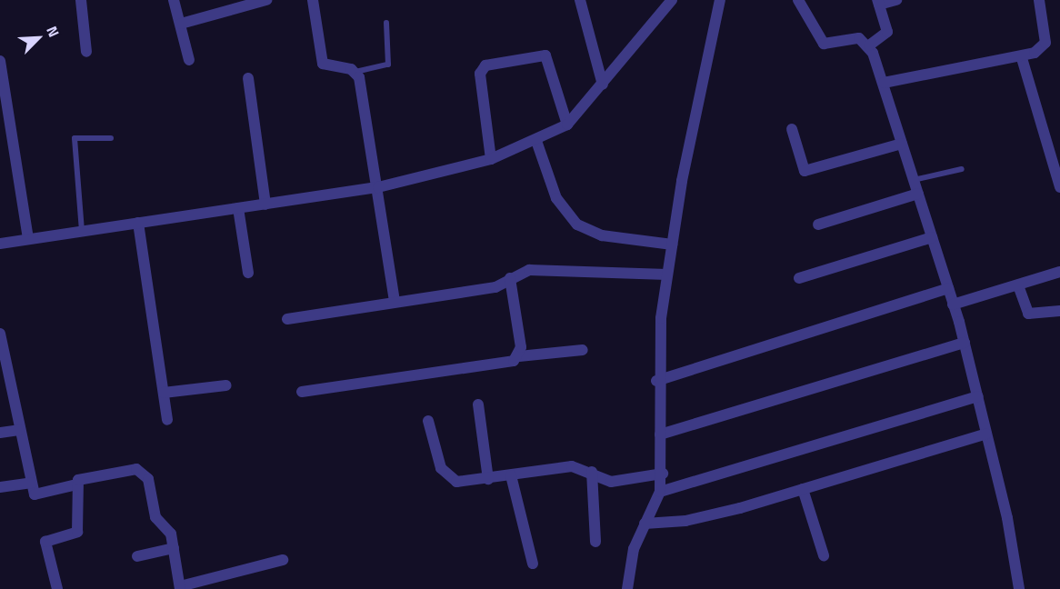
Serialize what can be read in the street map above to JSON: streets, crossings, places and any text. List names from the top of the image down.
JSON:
{
  "north": "top right"
}
